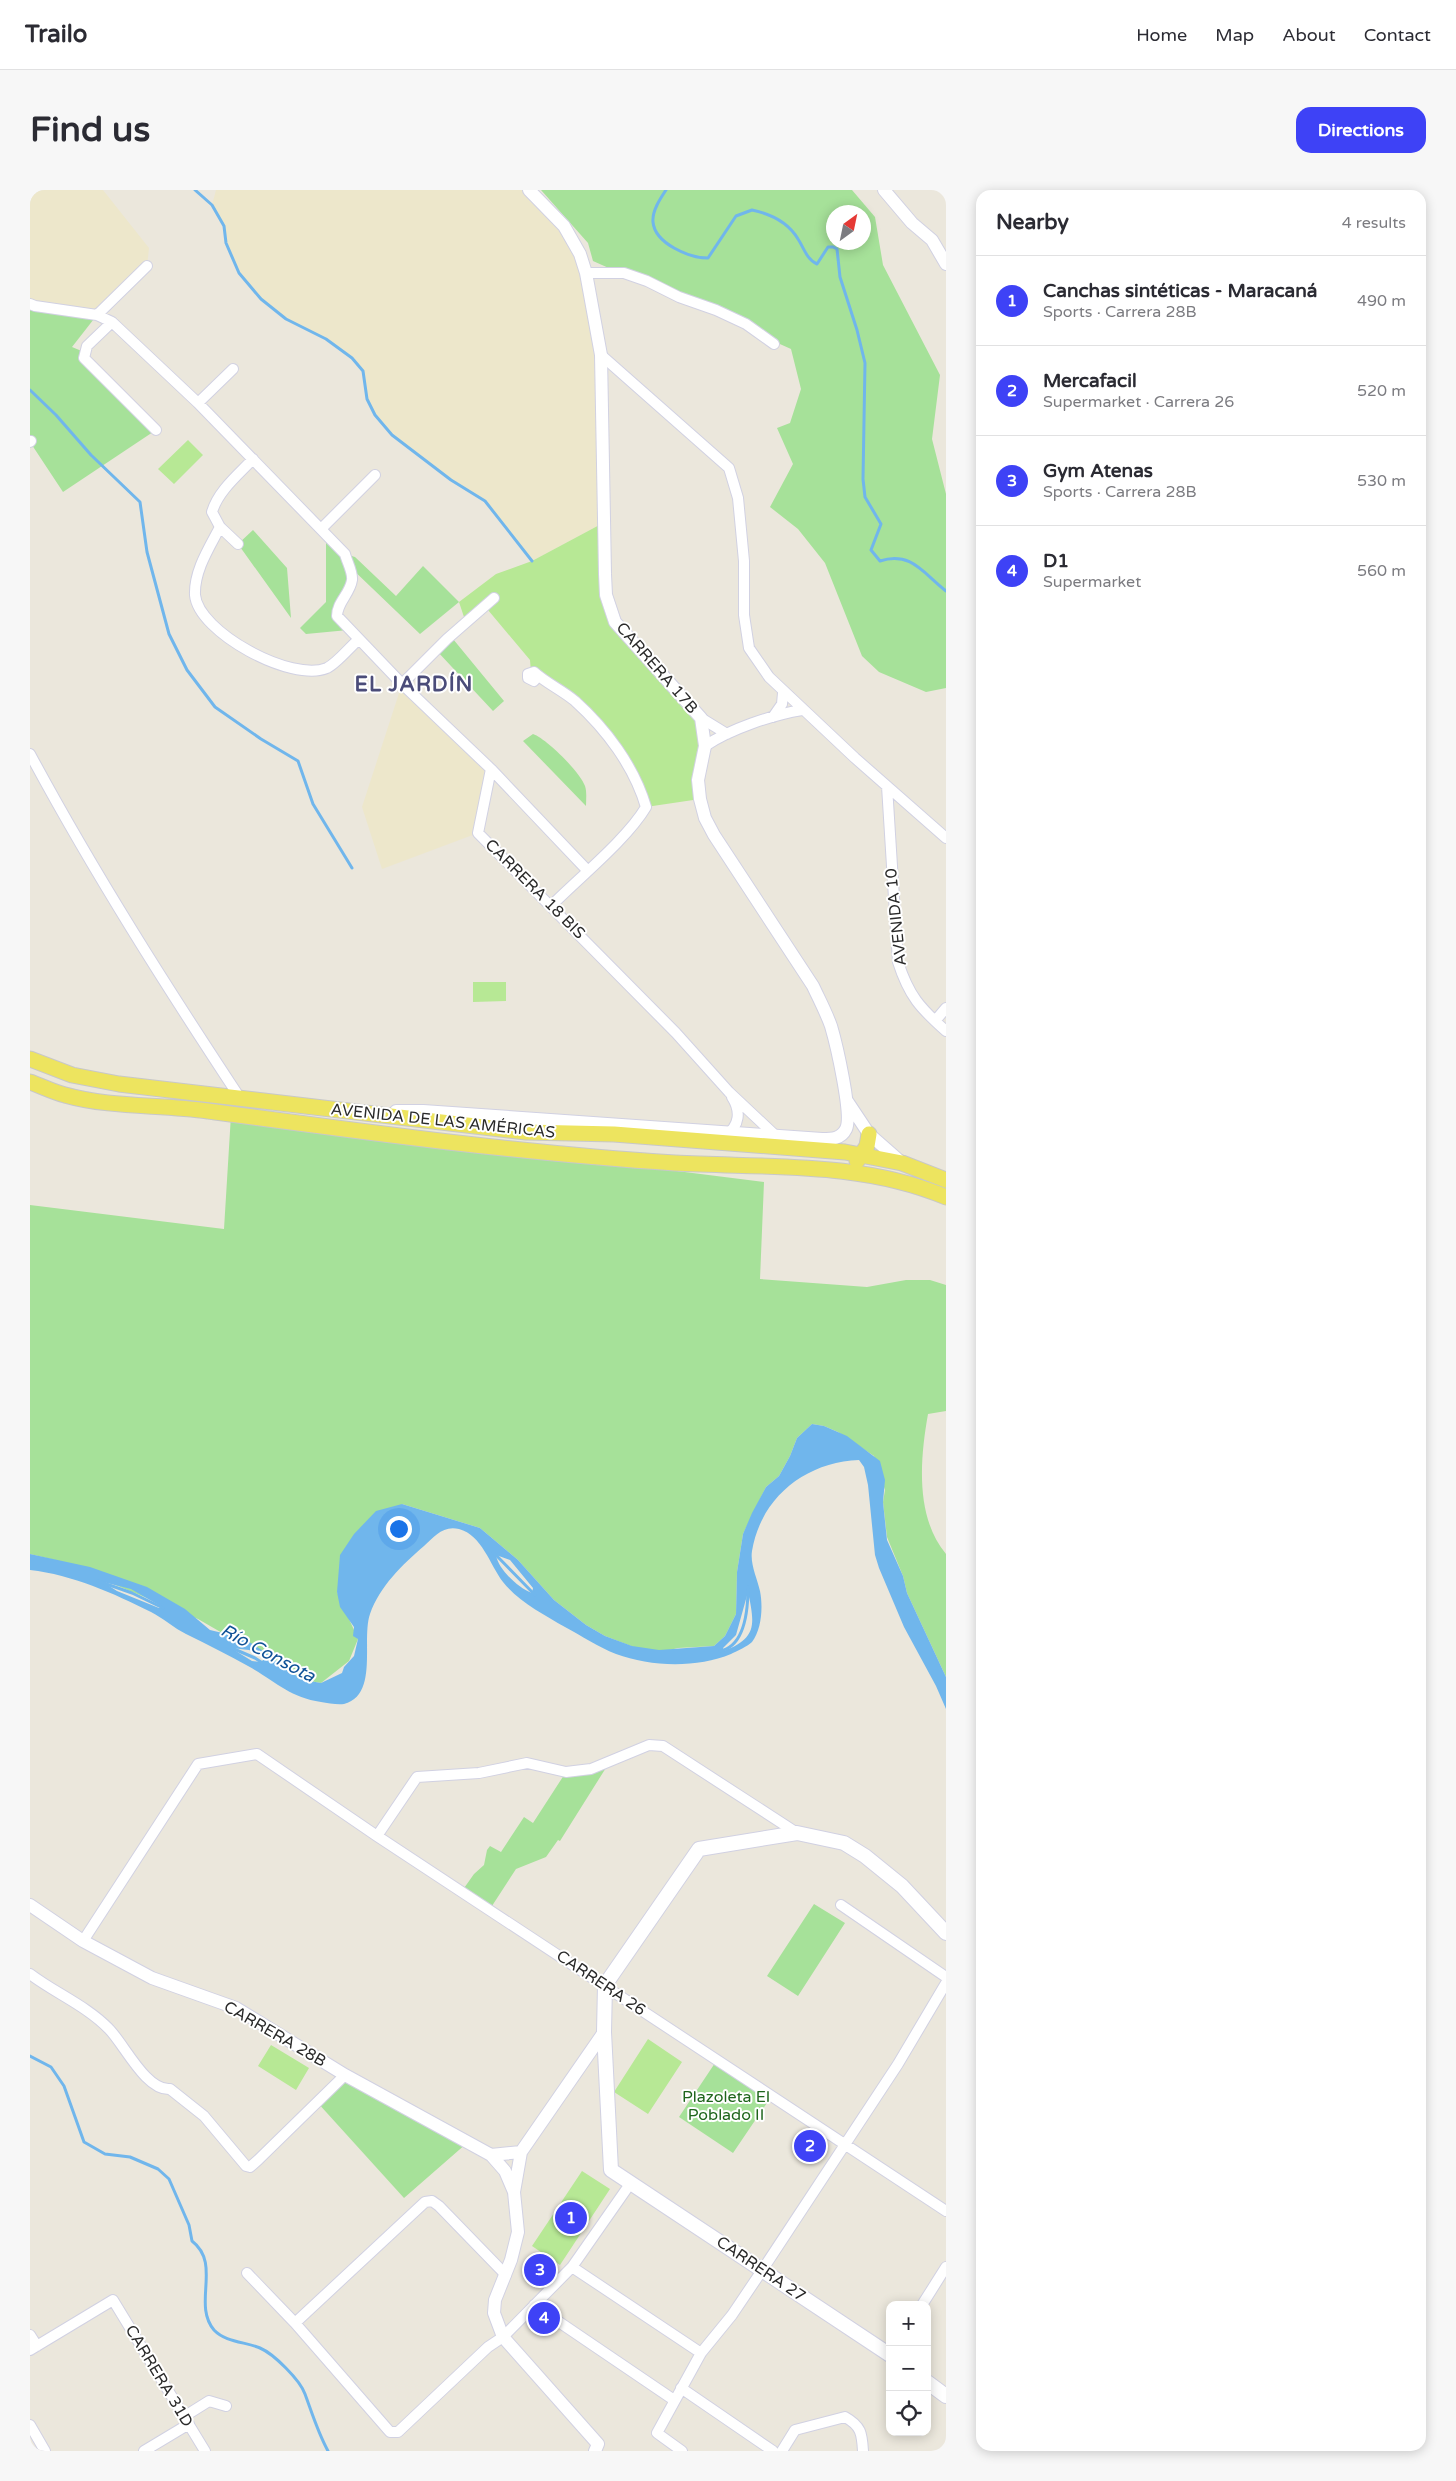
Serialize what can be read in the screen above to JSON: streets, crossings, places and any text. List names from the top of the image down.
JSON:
{
  "streets": {
    "main road": ["AVENIDA DE LAS AMÉRICAS", "CARRERA 27"],
    "street": [
      "CARRERA 17B",
      "CARRERA 18 BIS",
      "AVENIDA 10",
      "CARRERA 26",
      "CARRERA 28B",
      "CARRERA 31D"
    ]
  },
  "crossings": [
    ["CARRERA 17B", "CARRERA 18 BIS"],
    ["CARRERA 17B", "AVENIDA DE LAS AMÉRICAS"],
    ["CARRERA 18 BIS", "AVENIDA DE LAS AMÉRICAS"],
    ["CARRERA 26", "CARRERA 28B"]
  ],
  "districts": ["EL JARDÍN"],
  "water": ["Río Consota"],
  "parks": ["Plazoleta El Poblado II"],
  "north": "top right",
  "page": {
    "header": "Trailo",
    "nav": [
      "Home",
      "Map",
      "About",
      "Contact"
    ],
    "buttons": "Directions",
    "title": "Find us",
    "heading": ["Nearby", "4 results"],
    "list": [
      {
        "mark": "1",
        "name": "Canchas sintéticas - Maracaná",
        "note": "Sports · Carrera 28B",
        "value": "490 m"
      },
      {
        "mark": "2",
        "name": "Mercafacil",
        "note": "Supermarket · Carrera 26",
        "value": "520 m"
      },
      {
        "mark": "3",
        "name": "Gym Atenas",
        "note": "Sports · Carrera 28B",
        "value": "530 m"
      },
      {
        "mark": "4",
        "name": "D1",
        "note": "Supermarket",
        "value": "560 m"
      }
    ],
    "pins": [
      "2",
      "1",
      "3",
      "4"
    ],
    "map_buttons": ["+", "−"]
  }
}
